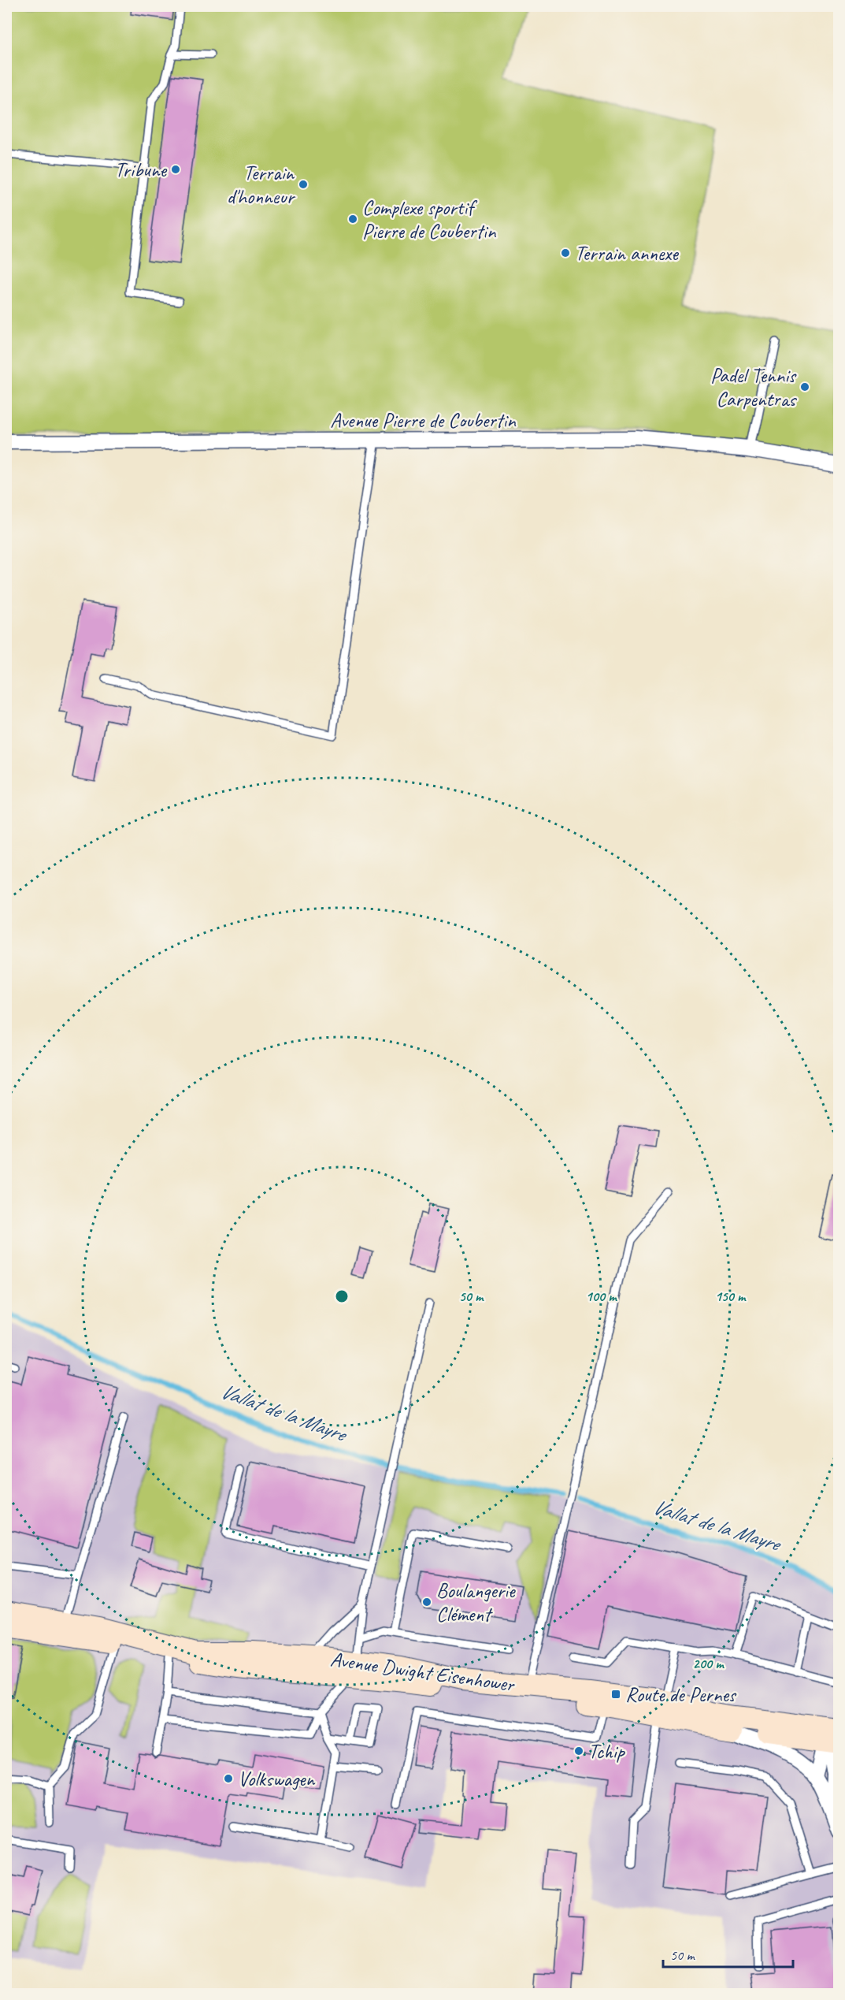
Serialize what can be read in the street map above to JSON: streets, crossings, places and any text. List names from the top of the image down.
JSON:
{
  "streets": {
    "main road": ["Avenue Dwight Eisenhower"],
    "street": ["Avenue Pierre de Coubertin"]
  },
  "water": ["Vallat de la Mayre"],
  "places": {
    "other": [
      "Tribune",
      "Terrain d'honneur",
      "Complexe sportif Pierre de Coubertin",
      "Terrain annexe",
      "Padel Tennis Carpentras",
      "Boulangerie Clément",
      "Tchip",
      "Volkswagen"
    ],
    "transit": ["Route de Pernes"]
  },
  "scale_bar": "50 m",
  "rings": [
    "50 m",
    "100 m",
    "150 m",
    "200 m"
  ]
}
